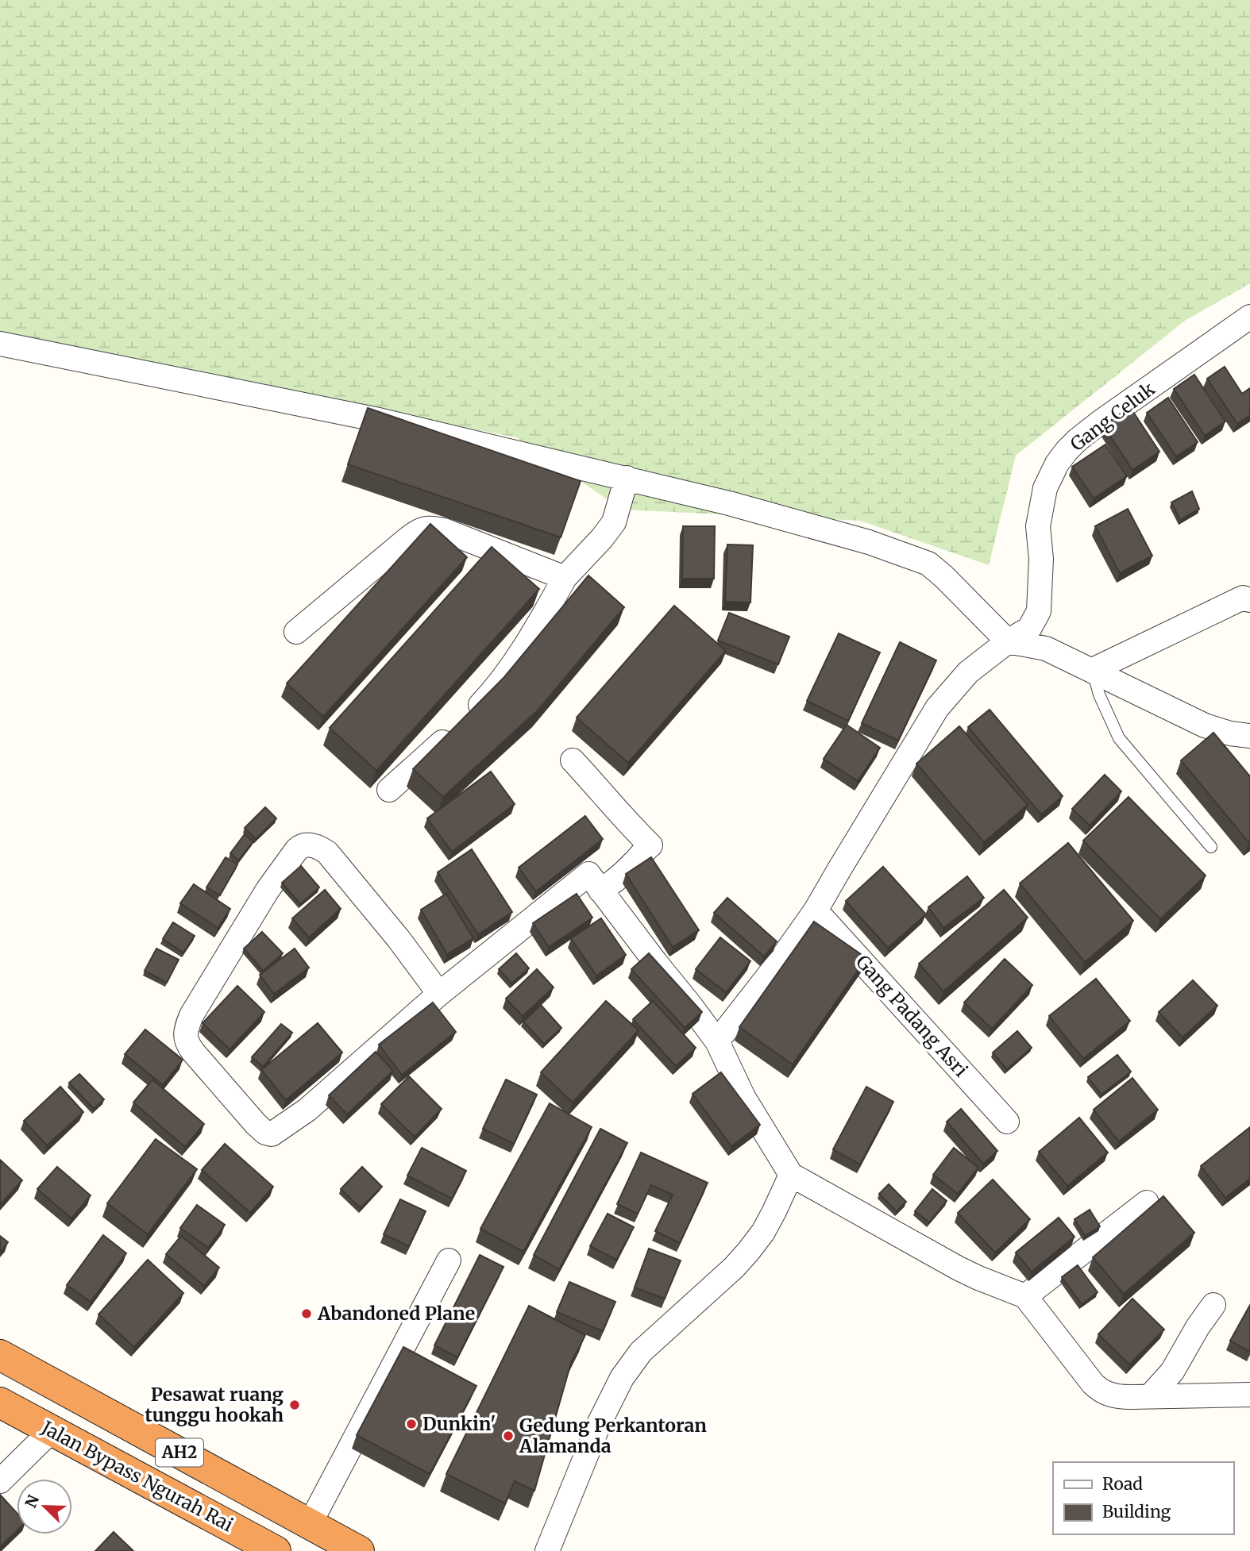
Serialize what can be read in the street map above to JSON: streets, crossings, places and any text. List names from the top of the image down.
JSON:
{
  "streets": {
    "highway": ["AH2", "Jalan Bypass Ngurah Rai"],
    "street": ["Gang Celuk", "Gang Padang Asri"]
  },
  "crossings": [
    ["Gang Celuk", "Gang Padang Asri"]
  ],
  "places": [
    "Abandoned Plane",
    "Pesawat ruang tunggu hookah",
    "Dunkin'",
    "Gedung Perkantoran Alamanda"
  ],
  "legend": ["Road", "Building"],
  "north": "top left"
}
